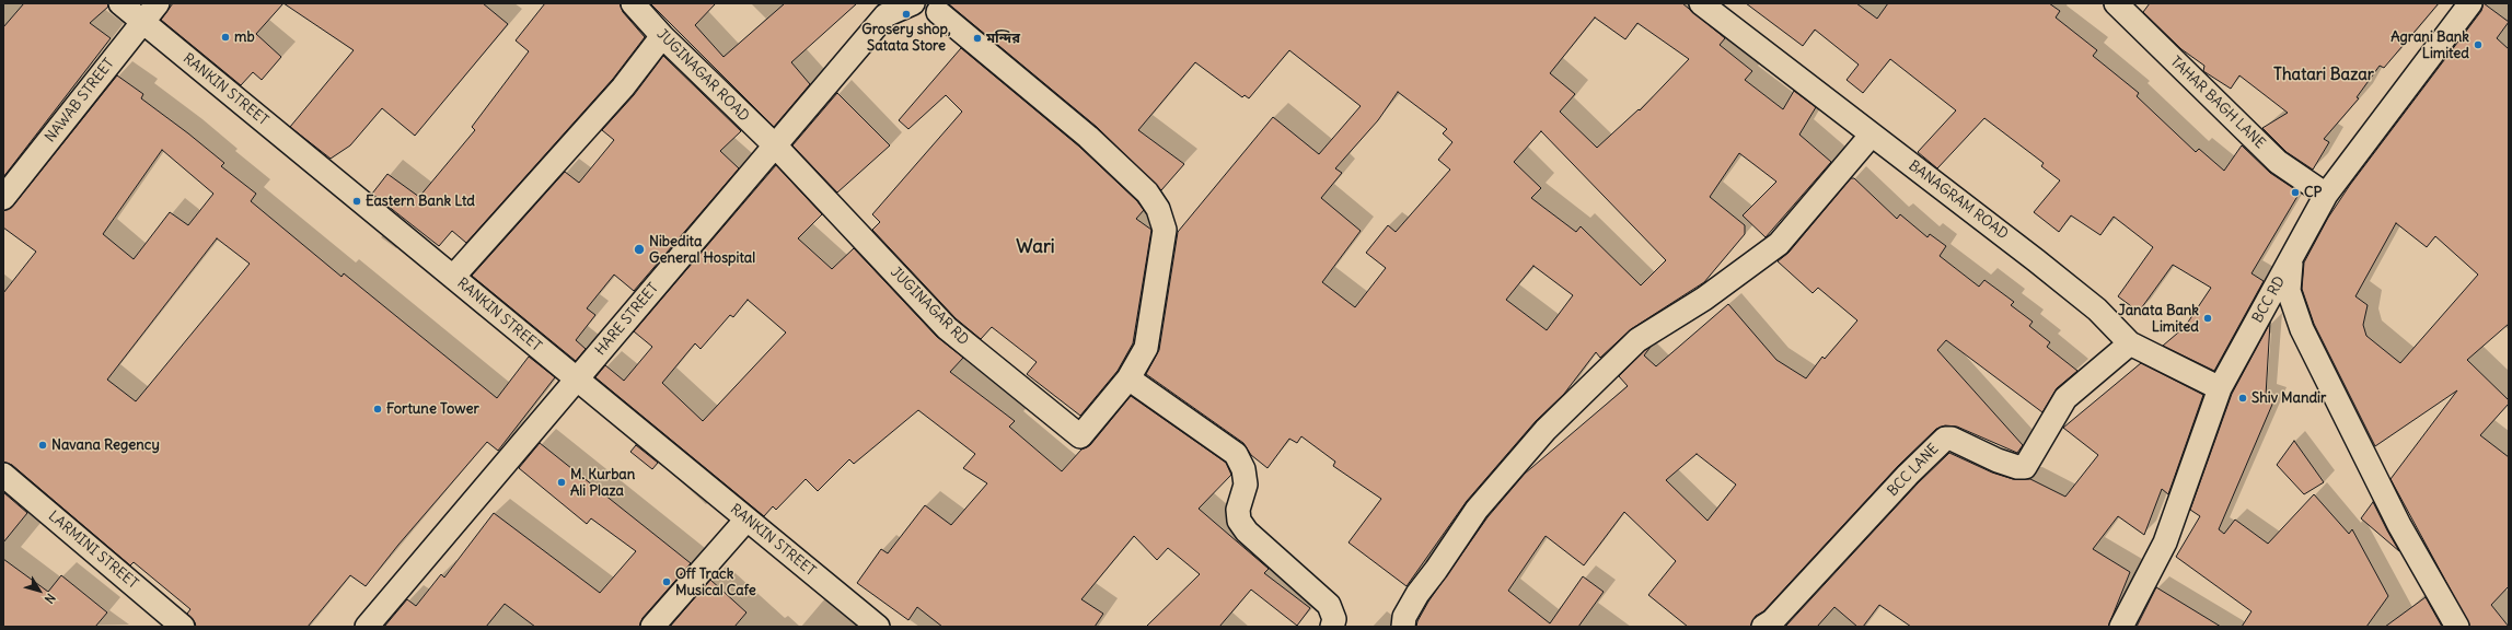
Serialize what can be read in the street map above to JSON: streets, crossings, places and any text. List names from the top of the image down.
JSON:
{
  "streets": {
    "street": [
      "JUGINAGAR ROAD",
      "RANKIN STREET",
      "NAWAB STREET",
      "TAHAR BAGH LANE",
      "BANAGRAM ROAD",
      "BCC RD",
      "JUGINAGAR RD",
      "HARE STREET",
      "BCC LANE",
      "LARMINI STREET"
    ]
  },
  "crossings": [
    ["JUGINAGAR ROAD", "JUGINAGAR RD"],
    ["JUGINAGAR ROAD", "HARE STREET"],
    ["RANKIN STREET", "NAWAB STREET"],
    ["RANKIN STREET", "HARE STREET"],
    ["TAHAR BAGH LANE", "BCC RD"],
    ["BANAGRAM ROAD", "BCC RD"],
    ["BANAGRAM ROAD", "BCC LANE"],
    ["JUGINAGAR RD", "HARE STREET"]
  ],
  "districts": ["Thatari Bazar", "Wari"],
  "places": [
    "Grosery shop, Satata Store",
    "mb",
    "মন্দির",
    "Agrani Bank Limited",
    "CP",
    "Eastern Bank Ltd",
    "Nibedita General Hospital",
    "Janata Bank Limited",
    "Shiv Mandir",
    "Fortune Tower",
    "Navana Regency",
    "M. Kurban Ali Plaza",
    "Off Track Musical Cafe"
  ],
  "north": "bottom right"
}
